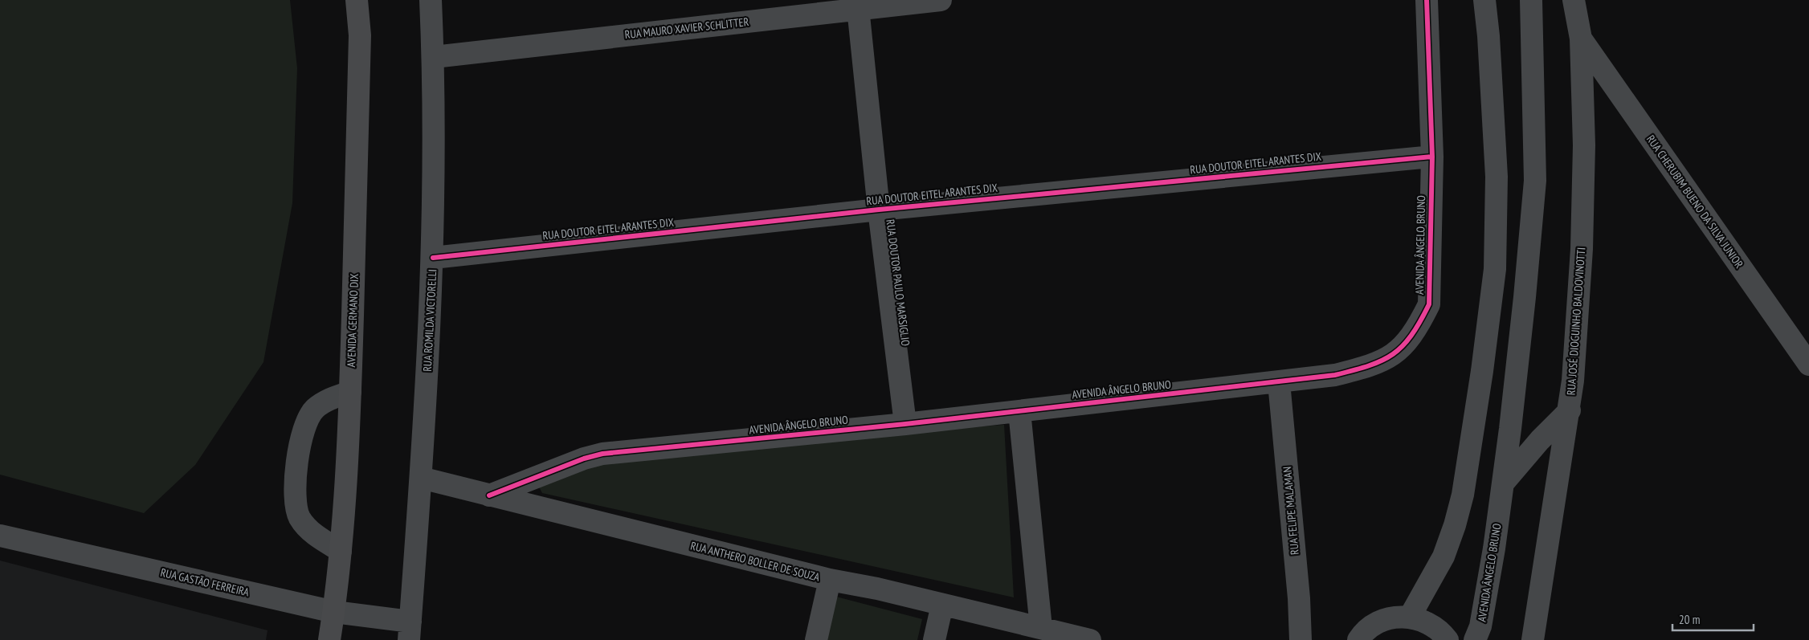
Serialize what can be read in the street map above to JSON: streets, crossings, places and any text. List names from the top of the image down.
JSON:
{
  "streets": {
    "main road": ["AVENIDA GERMANO DIX"],
    "street": [
      "RUA MAURO XAVIER SCHLITTER",
      "RUA DOUTOR EITEL ARANTES DIX",
      "RUA CHERUBIM BUENO DA SILVA JUNIOR",
      "AVENIDA ÂNGELO BRUNO",
      "RUA DOUTOR PAULO MARSIGLIO",
      "RUA ROMILDA VICTORELLI",
      "RUA JOSÉ DIOGUINHO BALDOVINOTTI",
      "RUA FELIPE MALAMAN",
      "RUA ANTHERO BOLLER DE SOUZA",
      "RUA GASTÃO FERREIRA"
    ]
  },
  "crossings": [
    ["RUA MAURO XAVIER SCHLITTER", "RUA DOUTOR PAULO MARSIGLIO"],
    ["RUA MAURO XAVIER SCHLITTER", "RUA ROMILDA VICTORELLI"],
    ["RUA DOUTOR EITEL ARANTES DIX", "AVENIDA ÂNGELO BRUNO"],
    ["RUA DOUTOR EITEL ARANTES DIX", "RUA DOUTOR PAULO MARSIGLIO"],
    ["RUA DOUTOR EITEL ARANTES DIX", "RUA ROMILDA VICTORELLI"],
    ["RUA CHERUBIM BUENO DA SILVA JUNIOR", "RUA JOSÉ DIOGUINHO BALDOVINOTTI"],
    ["AVENIDA ÂNGELO BRUNO", "RUA DOUTOR PAULO MARSIGLIO"],
    ["AVENIDA ÂNGELO BRUNO", "RUA FELIPE MALAMAN"],
    ["AVENIDA ÂNGELO BRUNO", "RUA ANTHERO BOLLER DE SOUZA"],
    ["AVENIDA GERMANO DIX", "RUA GASTÃO FERREIRA"],
    ["RUA ROMILDA VICTORELLI", "RUA ANTHERO BOLLER DE SOUZA"],
    ["RUA ROMILDA VICTORELLI", "RUA GASTÃO FERREIRA"]
  ],
  "scale_bar": "20 m"
}
